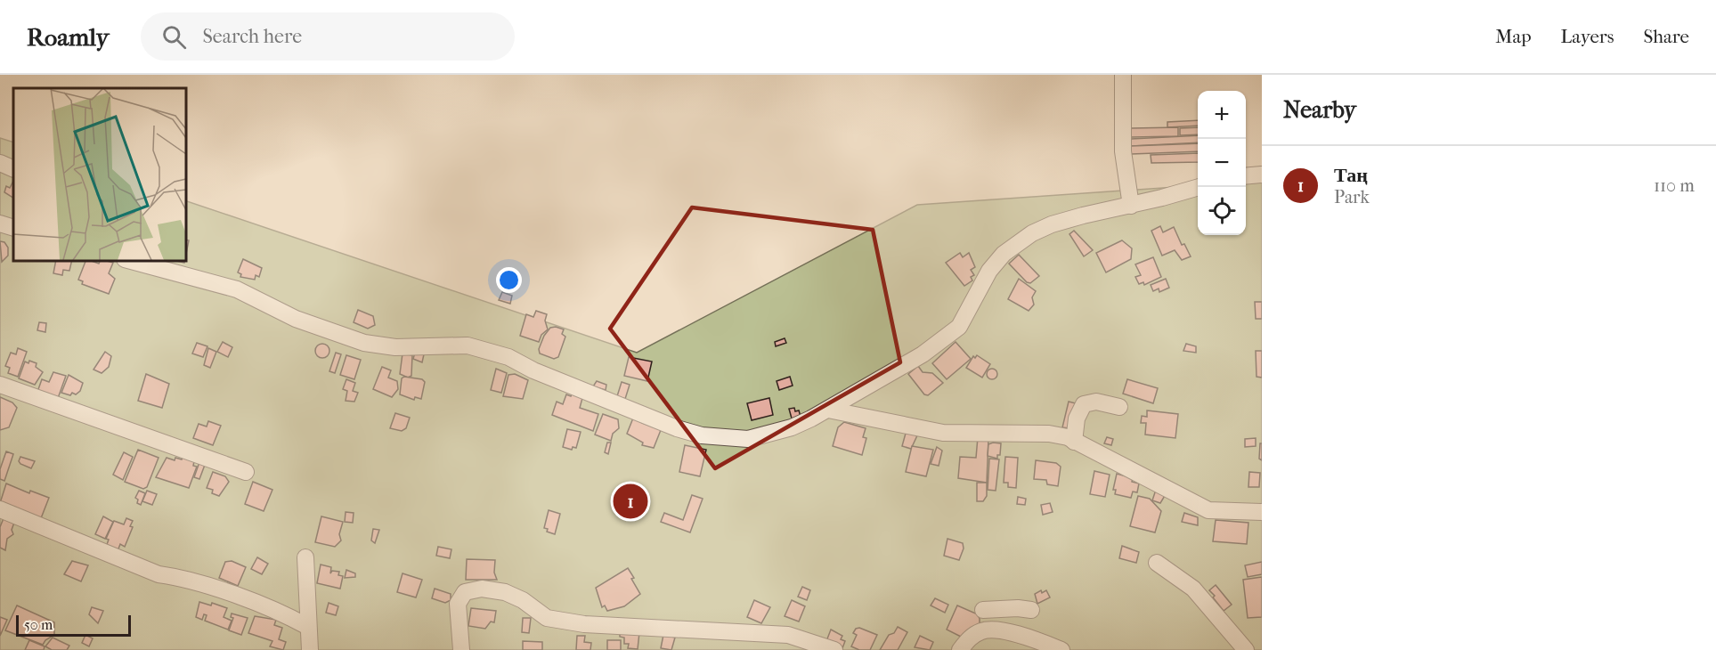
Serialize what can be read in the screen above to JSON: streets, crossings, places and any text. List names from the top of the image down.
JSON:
{
  "scale_bar": "50 m",
  "page": {
    "header": "Roamly",
    "search": "Search here",
    "nav": ["Map", "Layers", "Share"],
    "heading": "Nearby",
    "map_buttons": ["+", "−"],
    "list": [
      {
        "mark": "1",
        "name": "Таң",
        "note": "Park",
        "value": "110 m"
      }
    ],
    "pins": "1",
    "scale": "50 m"
  }
}
